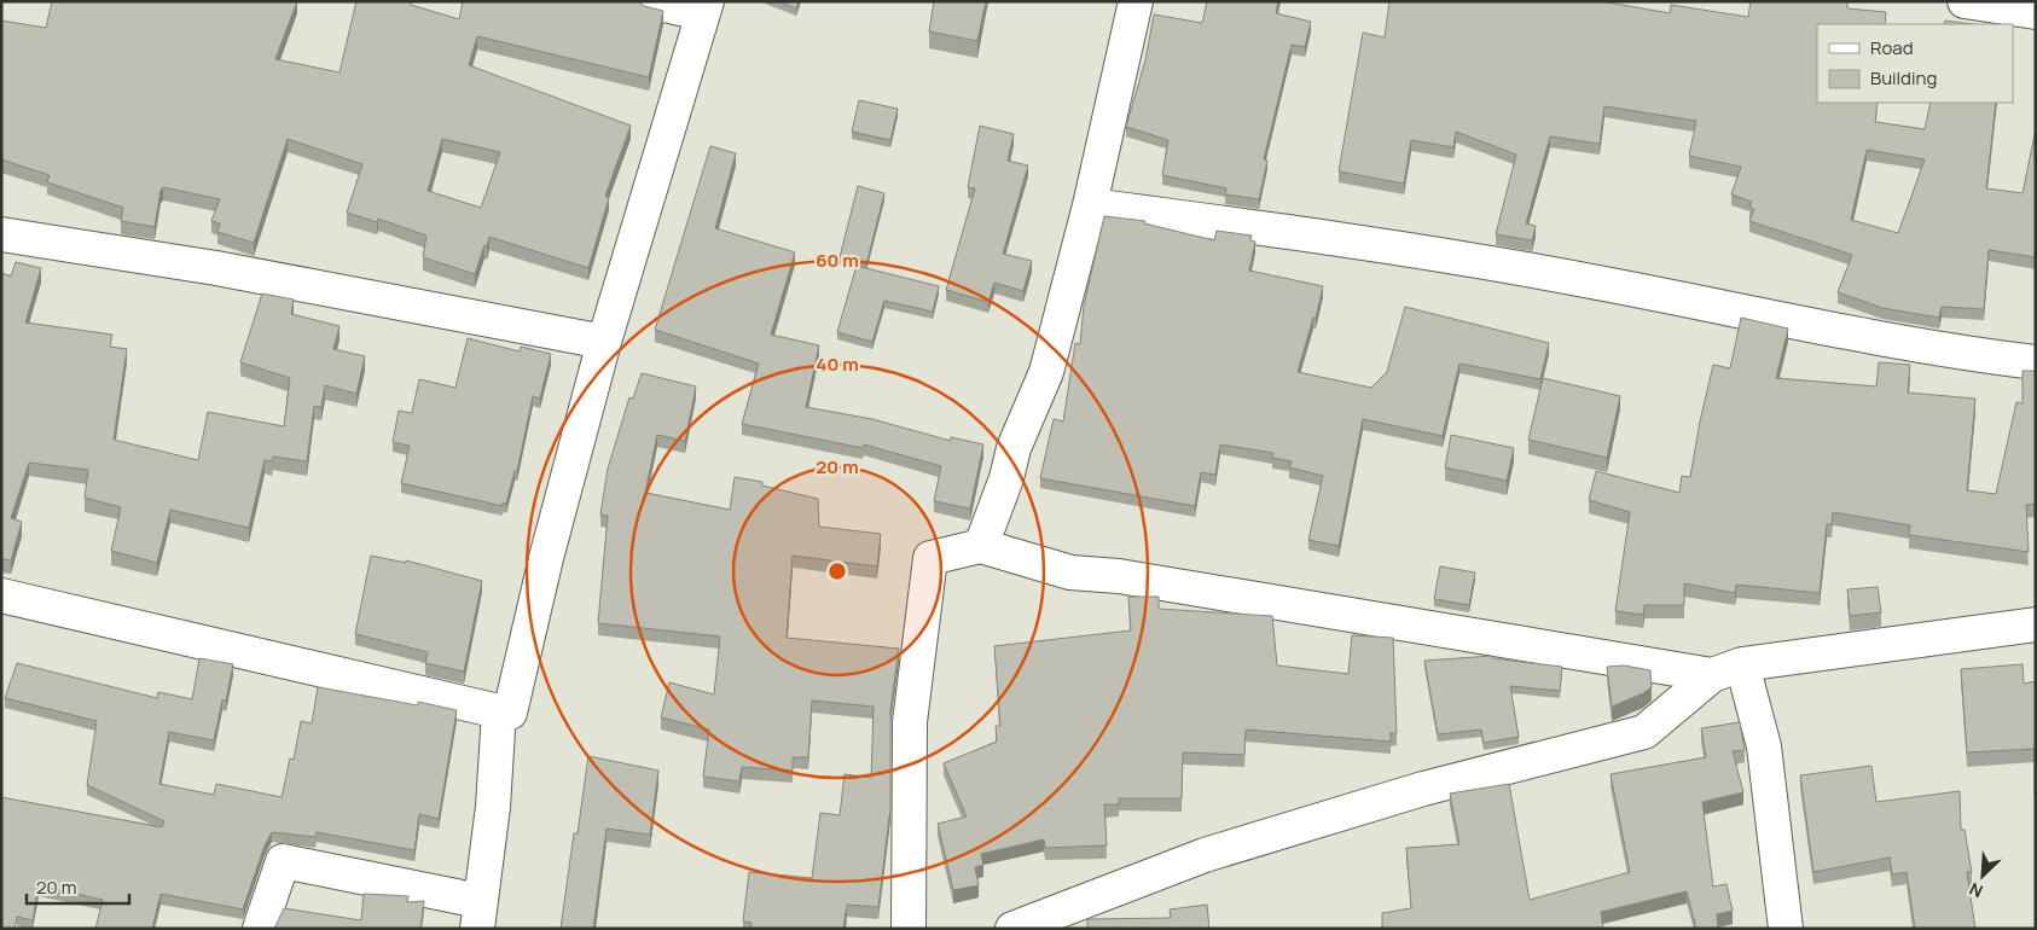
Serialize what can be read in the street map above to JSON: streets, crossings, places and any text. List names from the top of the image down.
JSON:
{
  "legend": ["Road", "Building"],
  "scale_bar": "20 m",
  "north": "bottom left",
  "rings": ["60 m", "40 m", "20 m"]
}
